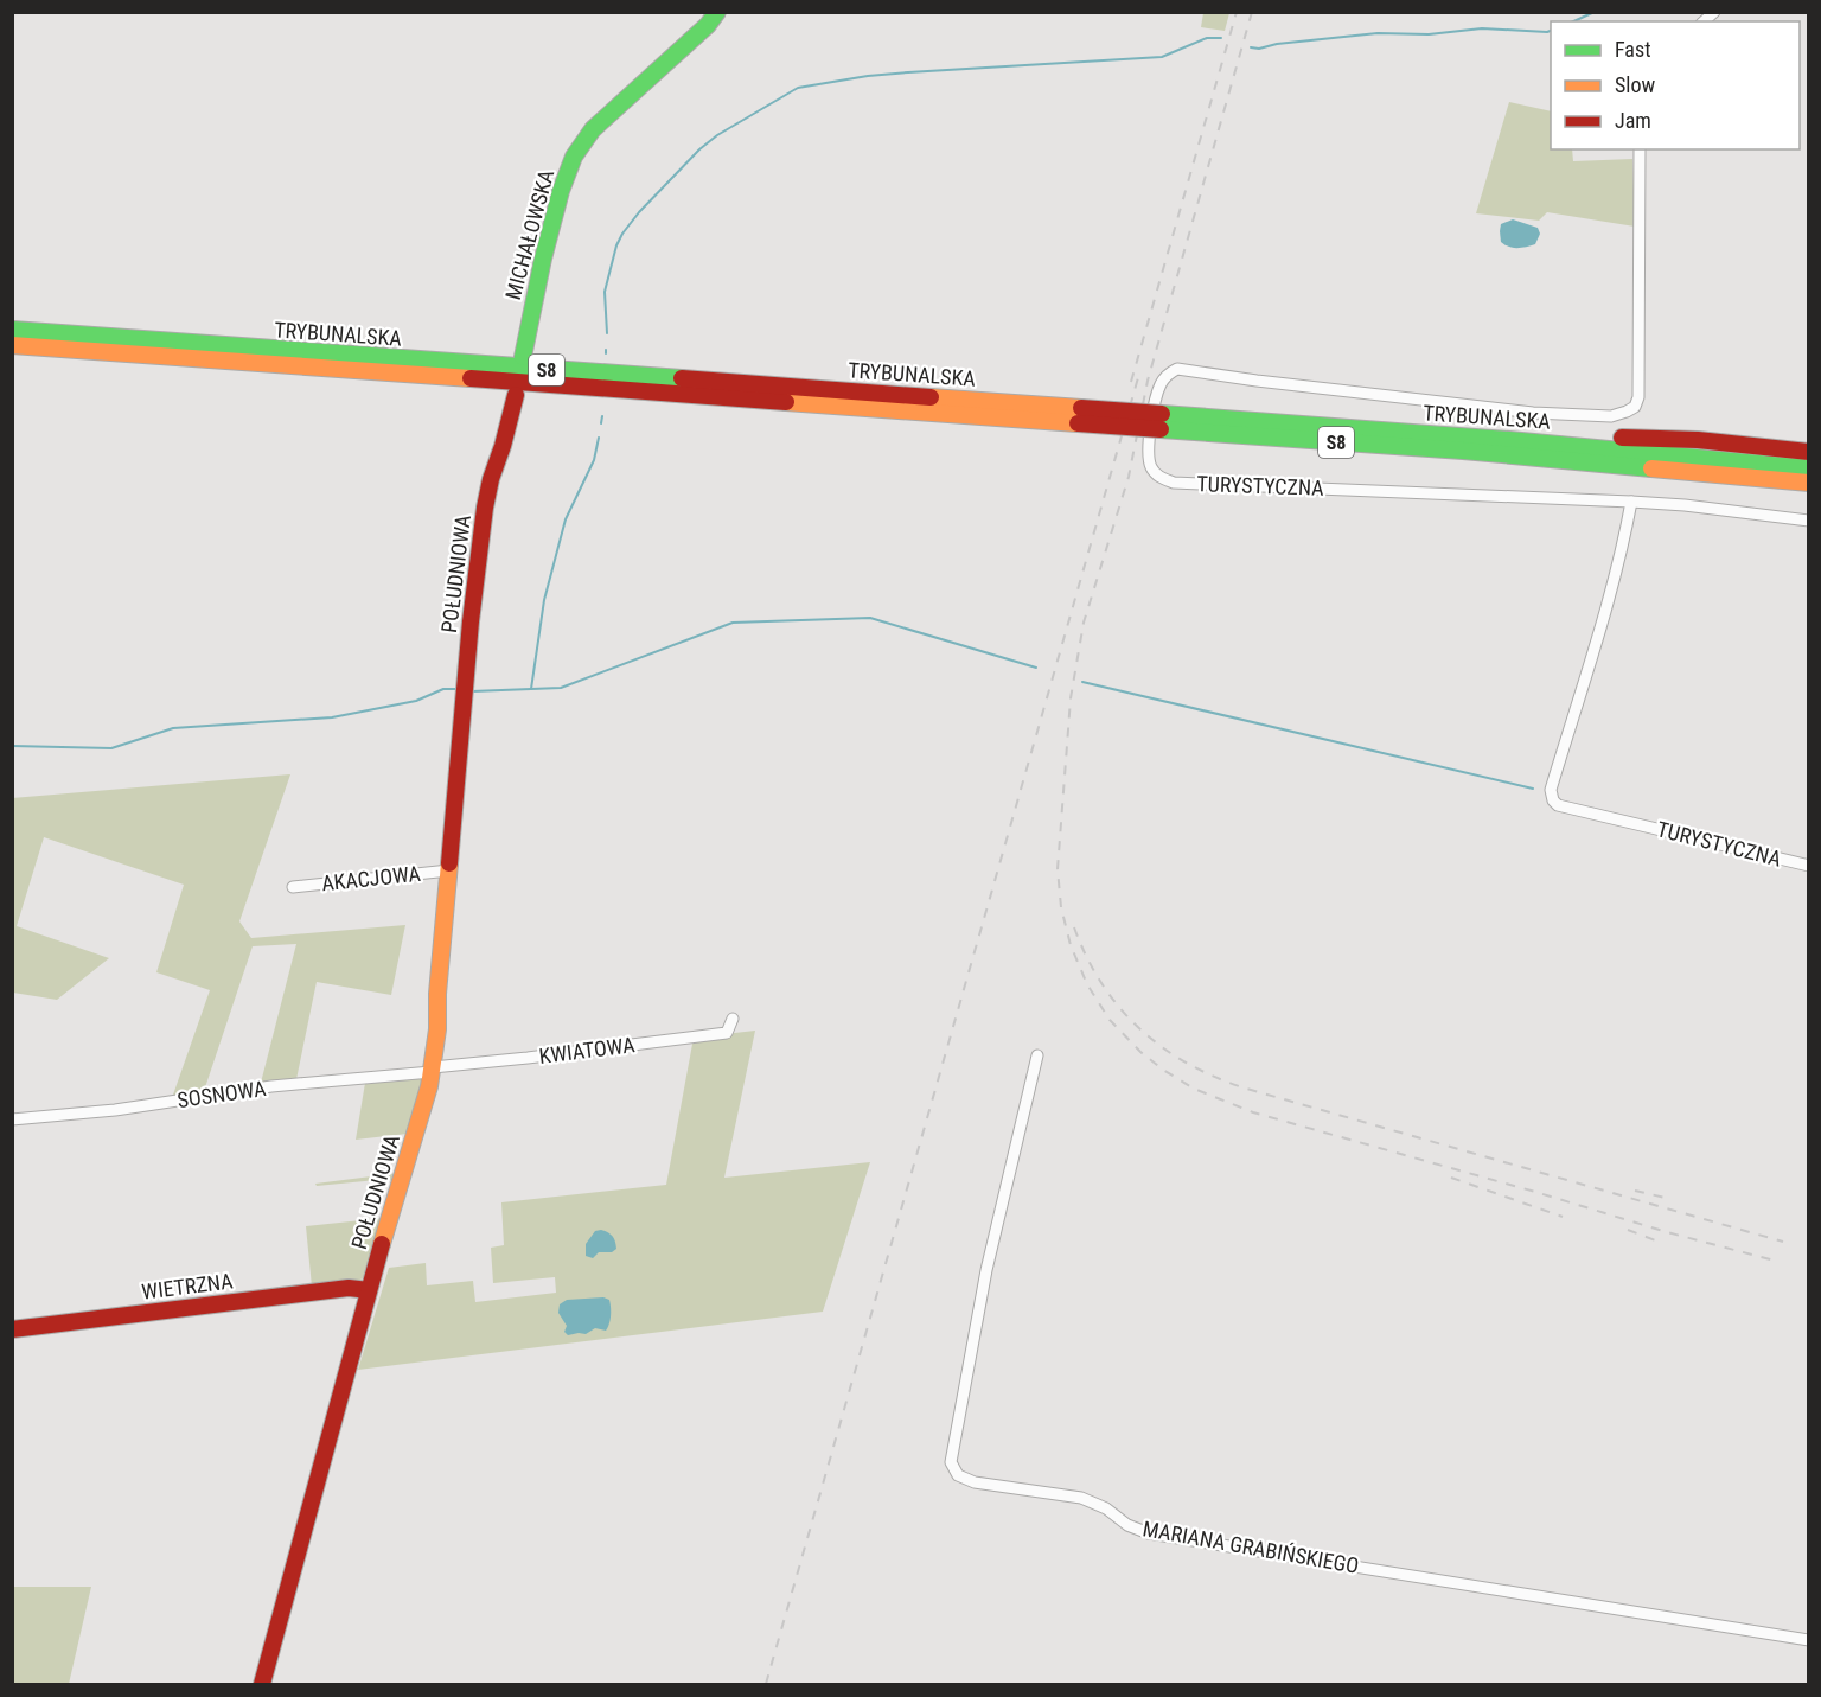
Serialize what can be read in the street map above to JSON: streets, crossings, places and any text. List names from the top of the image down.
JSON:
{
  "streets": {
    "main road": [
      "MICHAŁOWSKA",
      "TRYBUNALSKA",
      "S8",
      "POŁUDNIOWA",
      "WIETRZNA"
    ],
    "street": [
      "TURYSTYCZNA",
      "AKACJOWA",
      "KWIATOWA",
      "SOSNOWA",
      "MARIANA GRABIŃSKIEGO"
    ]
  },
  "crossings": [
    ["POŁUDNIOWA", "AKACJOWA"],
    ["POŁUDNIOWA", "KWIATOWA"],
    ["POŁUDNIOWA", "SOSNOWA"],
    ["POŁUDNIOWA", "WIETRZNA"],
    ["KWIATOWA", "SOSNOWA"]
  ],
  "legend": ["Fast", "Slow", "Jam"]
}
